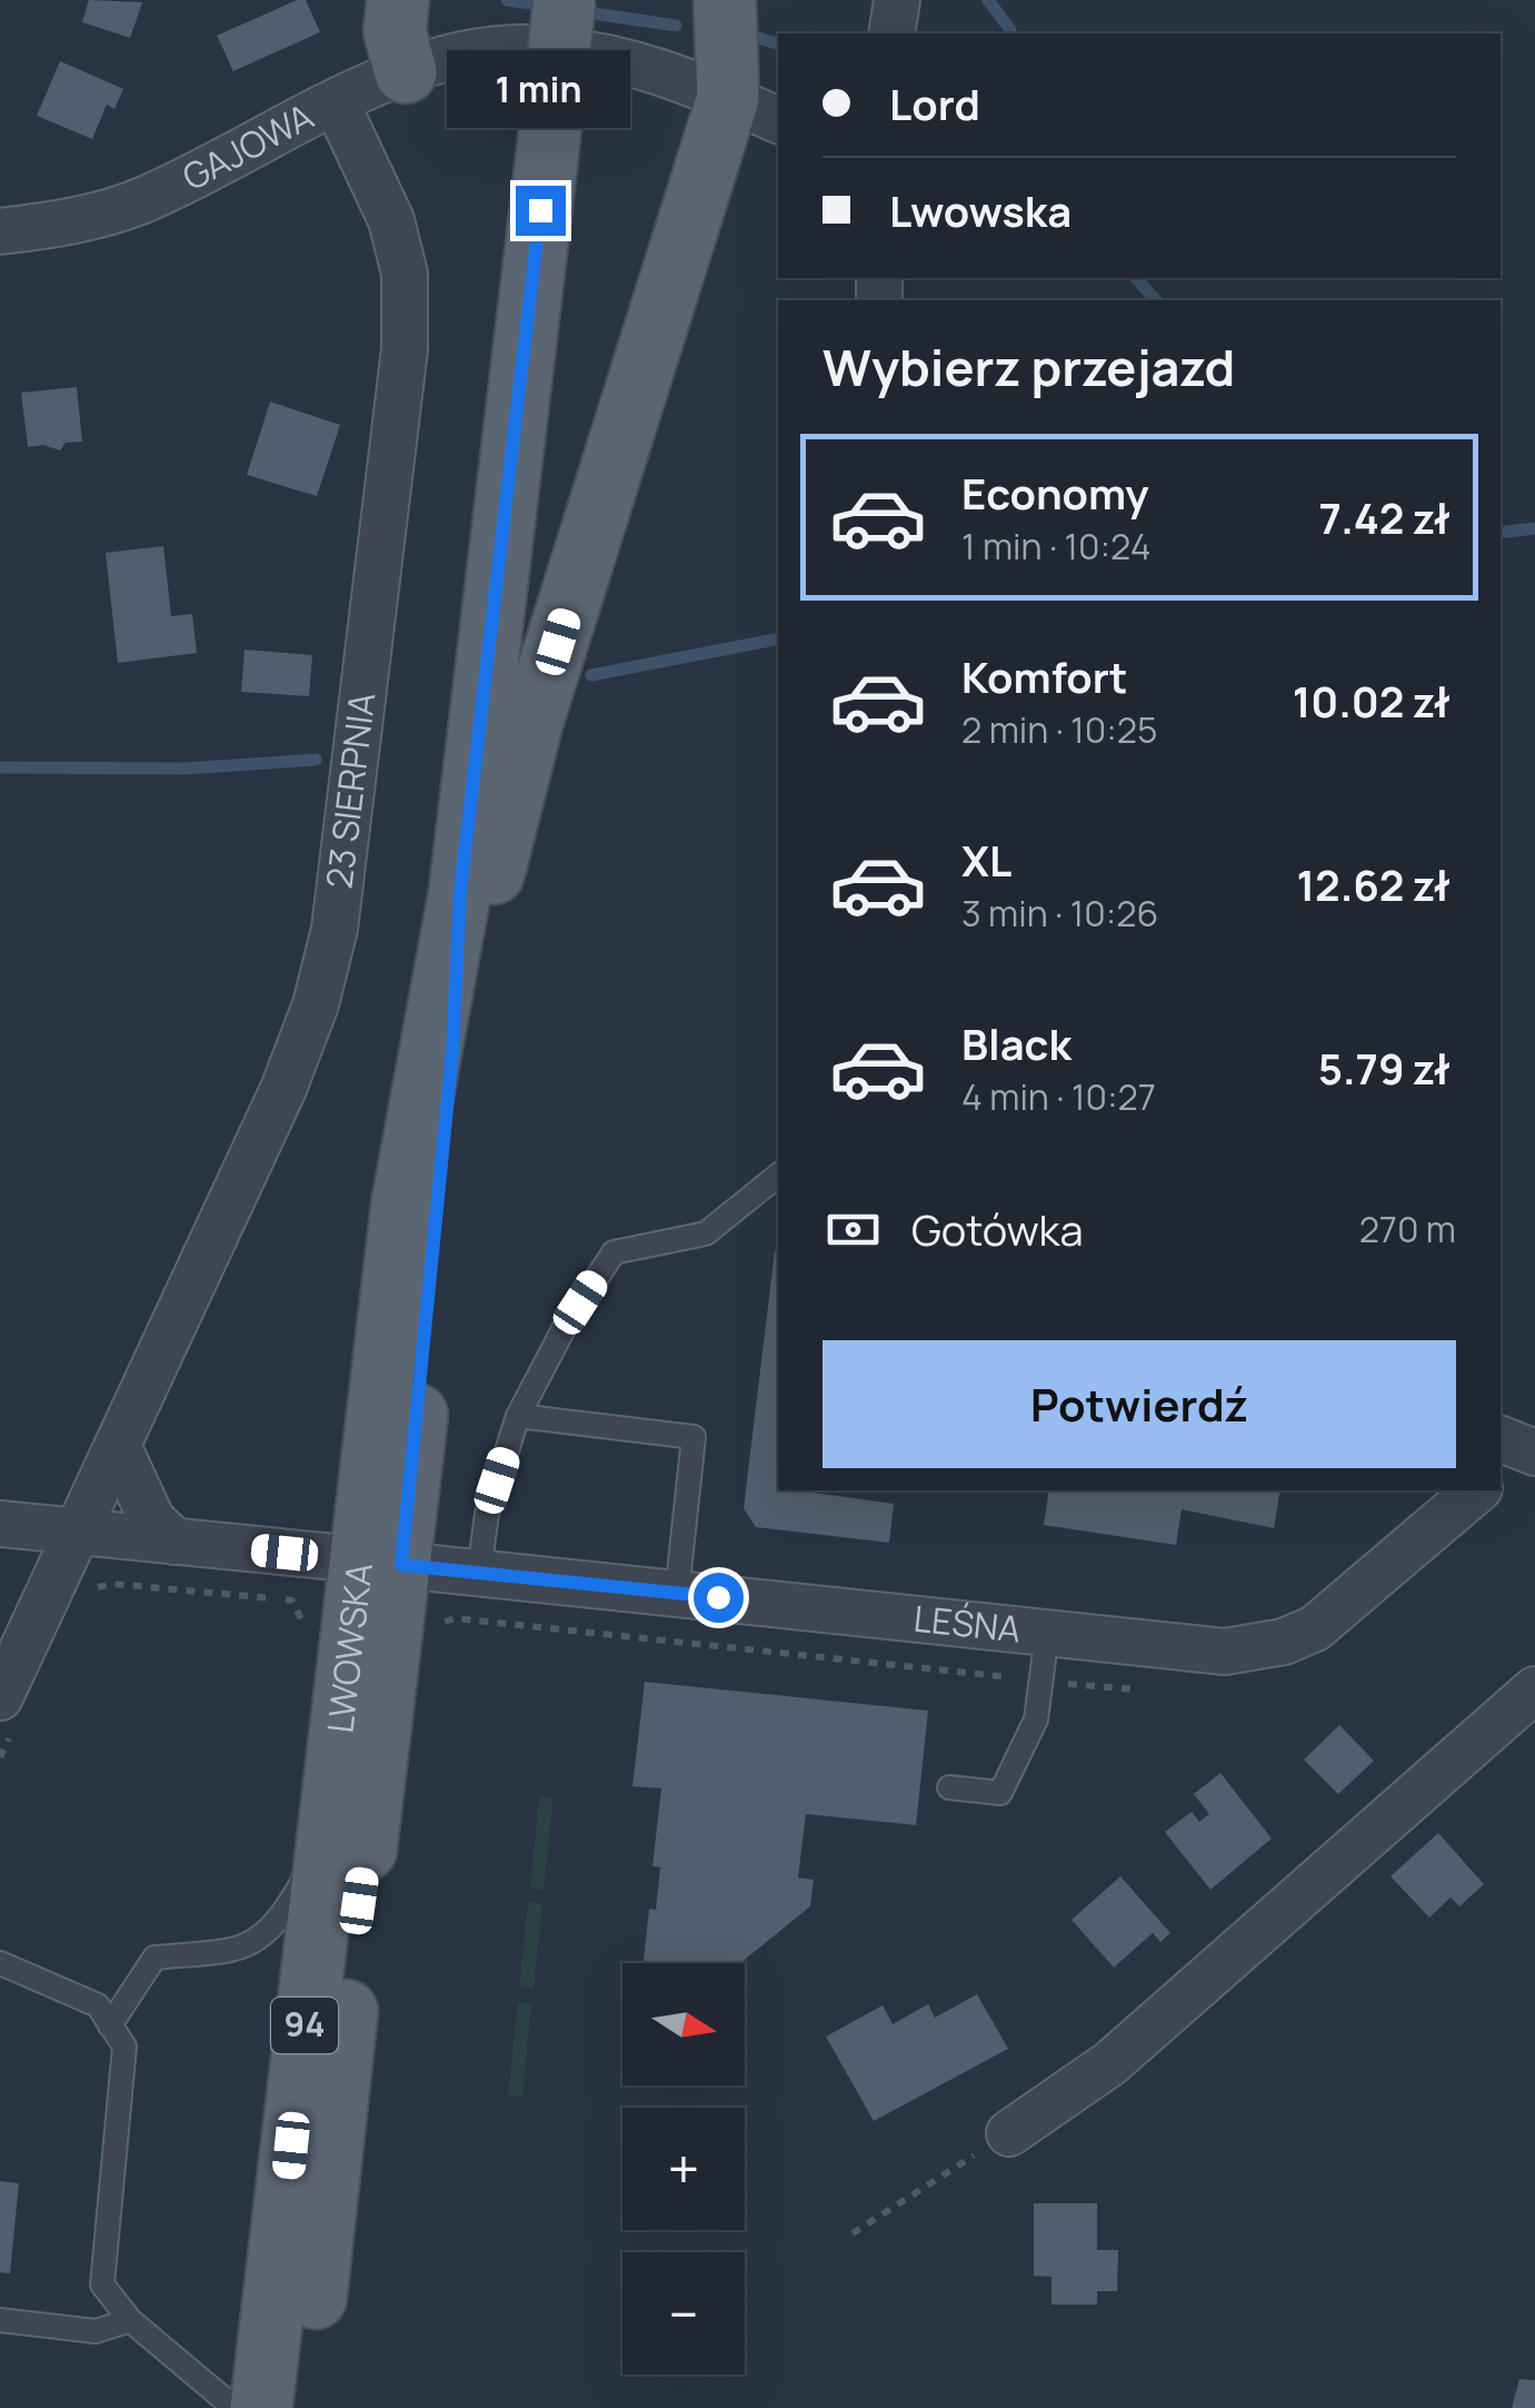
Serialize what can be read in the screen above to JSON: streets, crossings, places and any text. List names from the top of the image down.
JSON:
{
  "streets": {
    "main road": ["LWOWSKA", "94"],
    "street": ["GAJOWA", "23 SIERPNIA", "LEŚNA"]
  },
  "crossings": [
    ["GAJOWA", "23 SIERPNIA"],
    ["23 SIERPNIA", "LEŚNA"],
    ["LEŚNA", "LWOWSKA"]
  ],
  "north": "right",
  "page": {
    "banner": ["Lord", "Lwowska"],
    "bubble": "1 min",
    "heading": "Wybierz przejazd",
    "list": [
      {
        "name": "Economy",
        "note": "1 min · 10:24",
        "value": "7.42 zł"
      },
      {
        "name": "Komfort",
        "note": "2 min · 10:25",
        "value": "10.02 zł"
      },
      {
        "name": "XL",
        "note": "3 min · 10:26",
        "value": "12.62 zł"
      },
      {
        "name": "Black",
        "note": "4 min · 10:27",
        "value": "5.79 zł"
      }
    ],
    "pay": ["Gotówka", "270 m"],
    "buttons": "Potwierdź",
    "map_buttons": ["+", "−"]
  }
}
